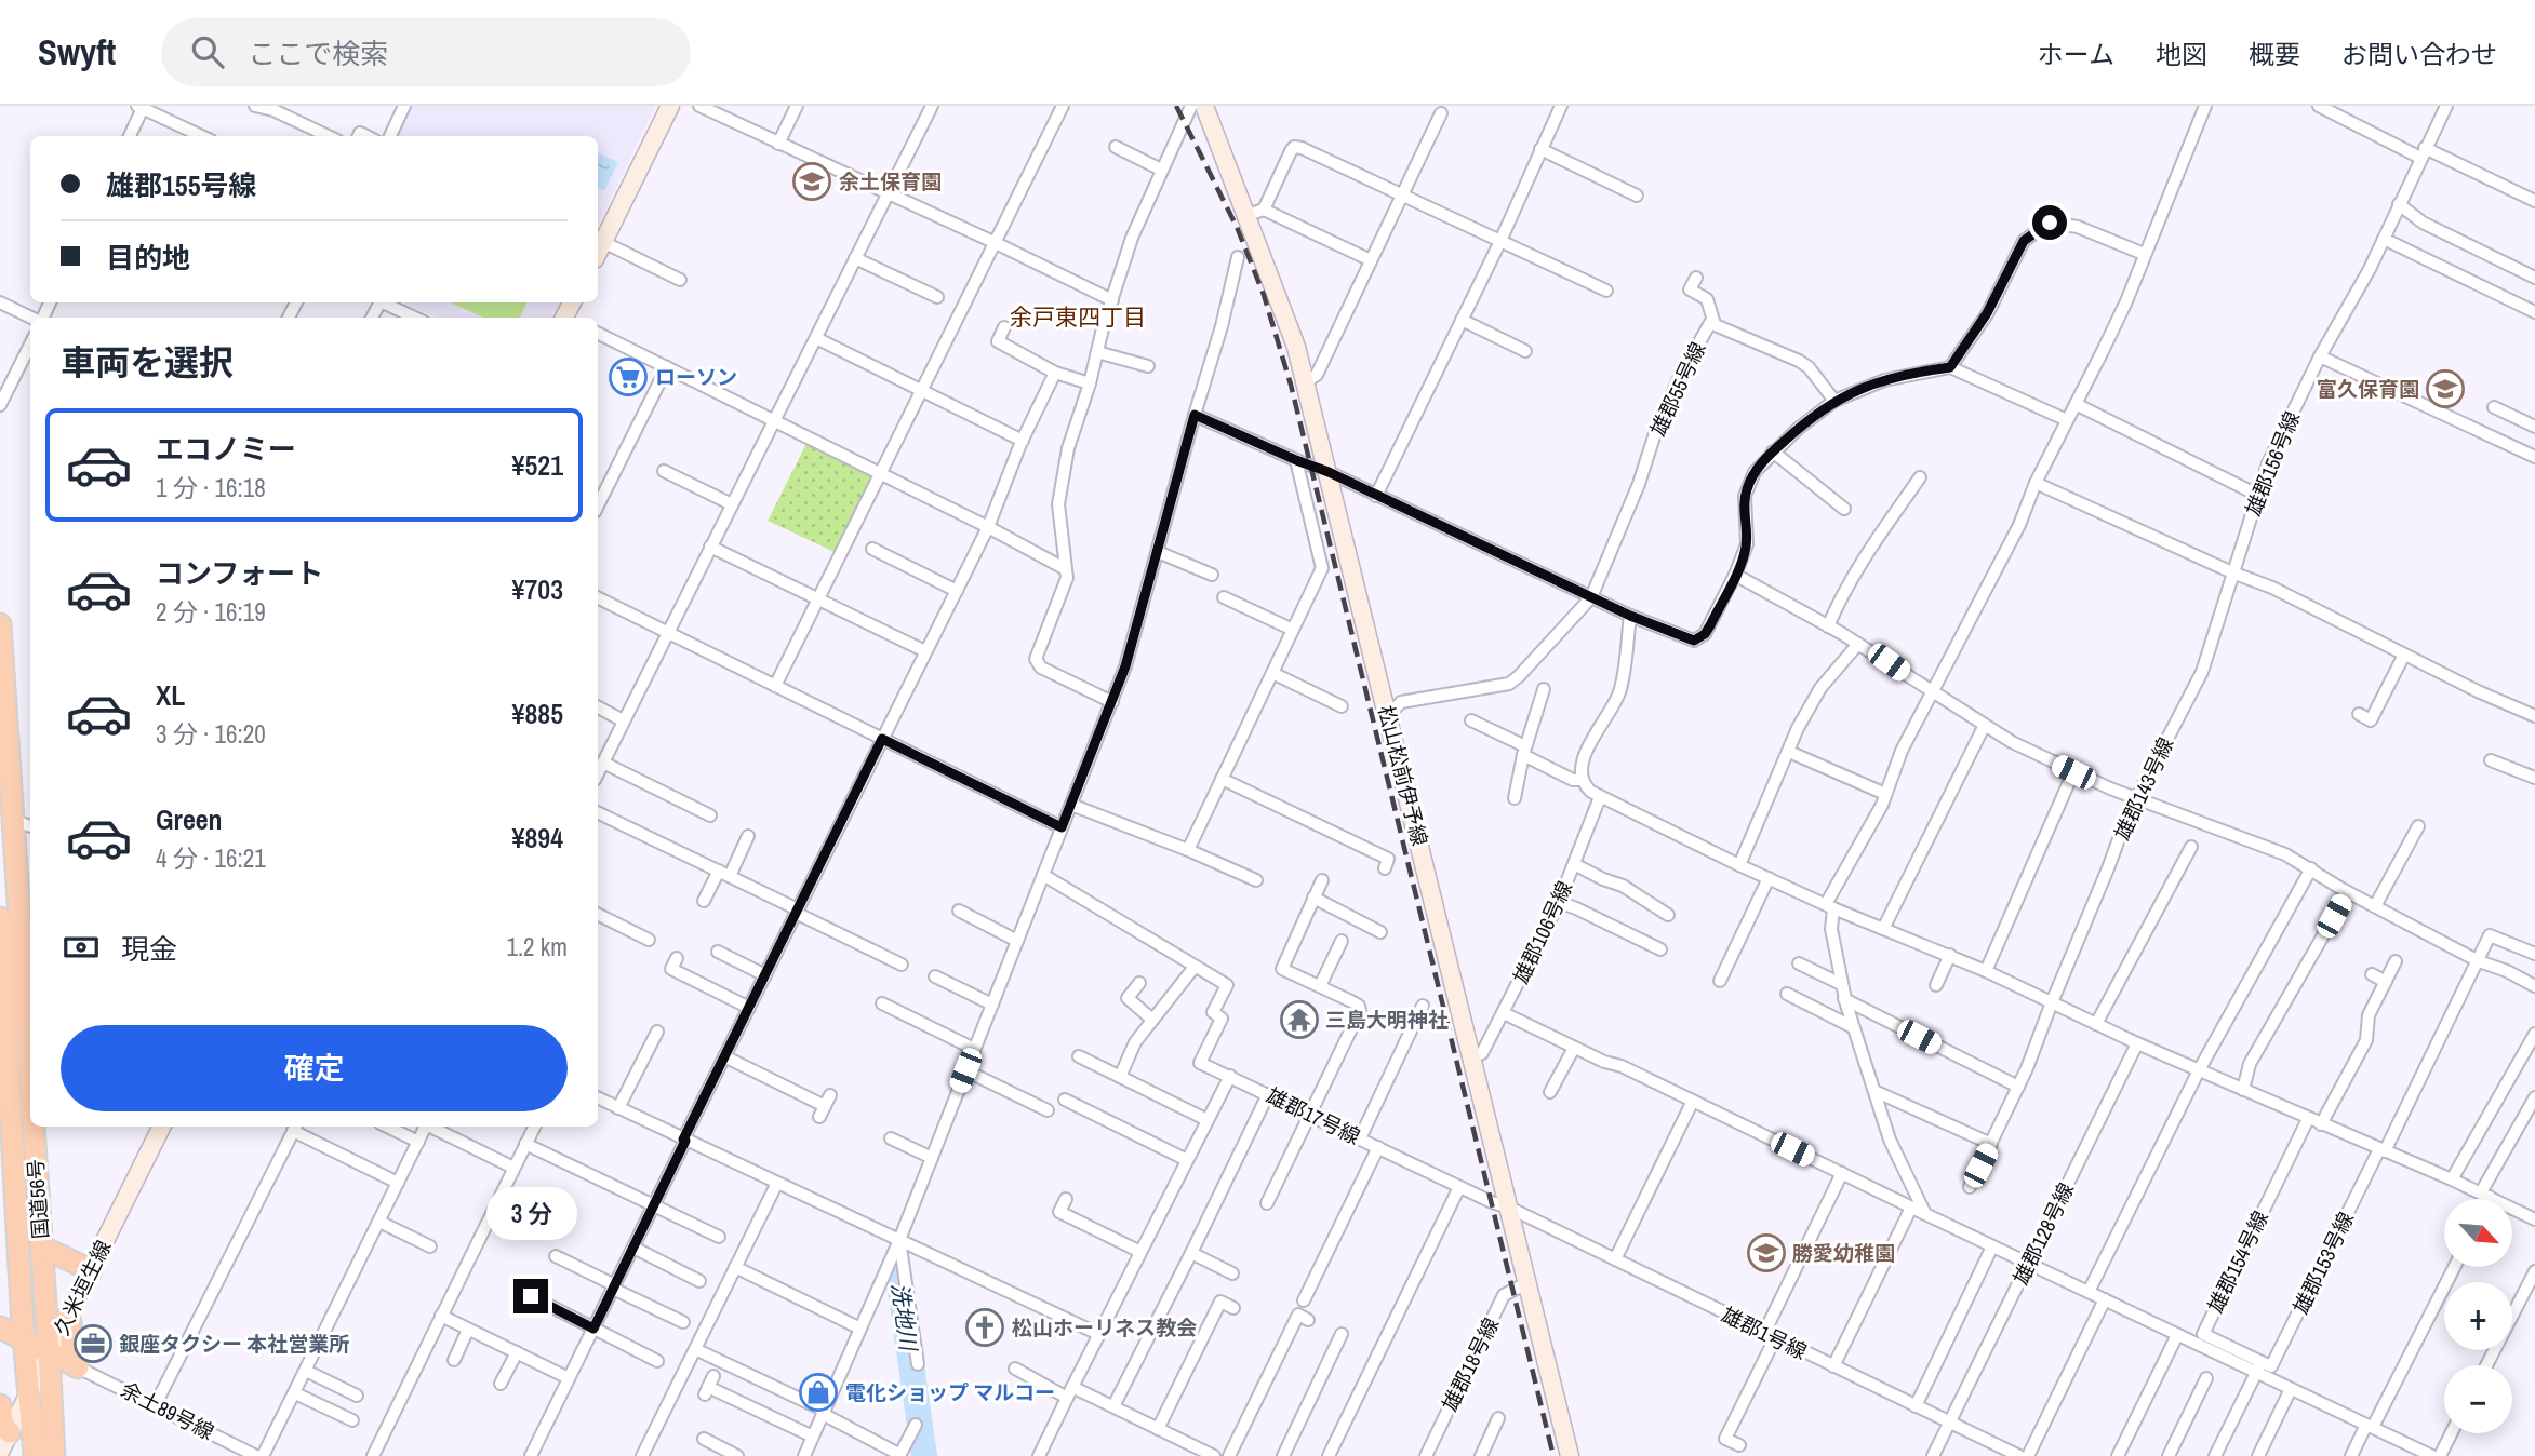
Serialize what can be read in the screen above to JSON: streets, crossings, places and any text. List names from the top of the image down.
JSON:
{
  "streets": {
    "highway": ["国道56号"],
    "main road": ["松山松前伊予線", "久米垣生線"],
    "street": [
      "雄郡55号線",
      "雄郡156号線",
      "雄郡143号線",
      "雄郡106号線",
      "雄郡17号線",
      "雄郡128号線",
      "雄郡154号線",
      "雄郡153号線",
      "雄郡1号線",
      "雄郡18号線",
      "余土89号線"
    ]
  },
  "crossings": [
    ["雄郡55号線", "松山松前伊予線"],
    ["雄郡156号線", "雄郡143号線"],
    ["松山松前伊予線", "雄郡106号線"],
    ["松山松前伊予線", "雄郡17号線"],
    ["松山松前伊予線", "雄郡1号線"],
    ["松山松前伊予線", "雄郡18号線"],
    ["雄郡17号線", "雄郡1号線"],
    ["国道56号", "久米垣生線"],
    ["雄郡128号線", "雄郡1号線"],
    ["雄郡154号線", "雄郡153号線"]
  ],
  "districts": ["余戸東四丁目"],
  "water": ["洗地川"],
  "places": {
    "school or university": ["余土保育園", "富久保育園", "勝愛幼稚園"],
    "supermarket": ["ローソン"],
    "temple": ["三島大明神社"],
    "church": ["松山ホーリネス教会"],
    "office": ["銀座タクシー 本社営業所"],
    "shop": ["電化ショップ マルコー"]
  },
  "north": "bottom right",
  "page": {
    "header": "Swyft",
    "search": "ここで検索",
    "nav": [
      "ホーム",
      "地図",
      "概要",
      "お問い合わせ"
    ],
    "banner": ["雄郡155号線", "目的地"],
    "heading": "車両を選択",
    "list": [
      {
        "name": "エコノミー",
        "note": "1 分 · 16:18",
        "value": "¥521"
      },
      {
        "name": "コンフォート",
        "note": "2 分 · 16:19",
        "value": "¥703"
      },
      {
        "name": "XL",
        "note": "3 分 · 16:20",
        "value": "¥885"
      },
      {
        "name": "Green",
        "note": "4 分 · 16:21",
        "value": "¥894"
      }
    ],
    "pay": ["現金", "1.2 km"],
    "buttons": "確定",
    "bubble": "3 分",
    "map_buttons": ["+", "−"]
  }
}
